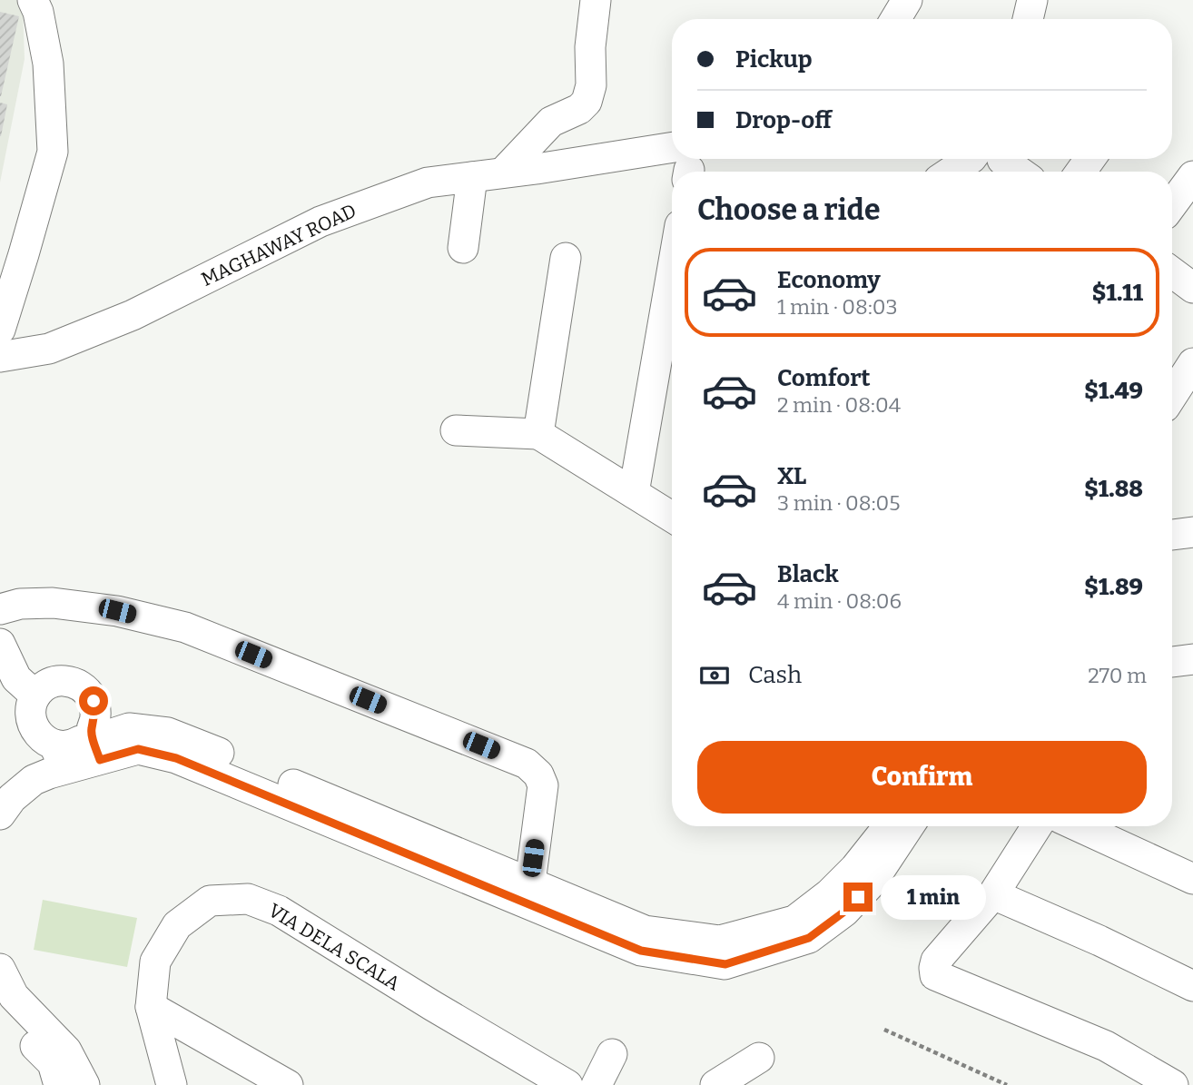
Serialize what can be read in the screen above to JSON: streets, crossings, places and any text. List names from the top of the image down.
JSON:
{
  "streets": {
    "street": ["MAGHAWAY ROAD", "VIA DELA SCALA"]
  },
  "page": {
    "banner": ["Pickup", "Drop-off"],
    "heading": "Choose a ride",
    "list": [
      {
        "name": "Economy",
        "note": "1 min · 08:03",
        "value": "$1.11"
      },
      {
        "name": "Comfort",
        "note": "2 min · 08:04",
        "value": "$1.49"
      },
      {
        "name": "XL",
        "note": "3 min · 08:05",
        "value": "$1.88"
      },
      {
        "name": "Black",
        "note": "4 min · 08:06",
        "value": "$1.89"
      }
    ],
    "pay": ["Cash", "270 m"],
    "buttons": "Confirm",
    "bubble": "1 min"
  }
}
